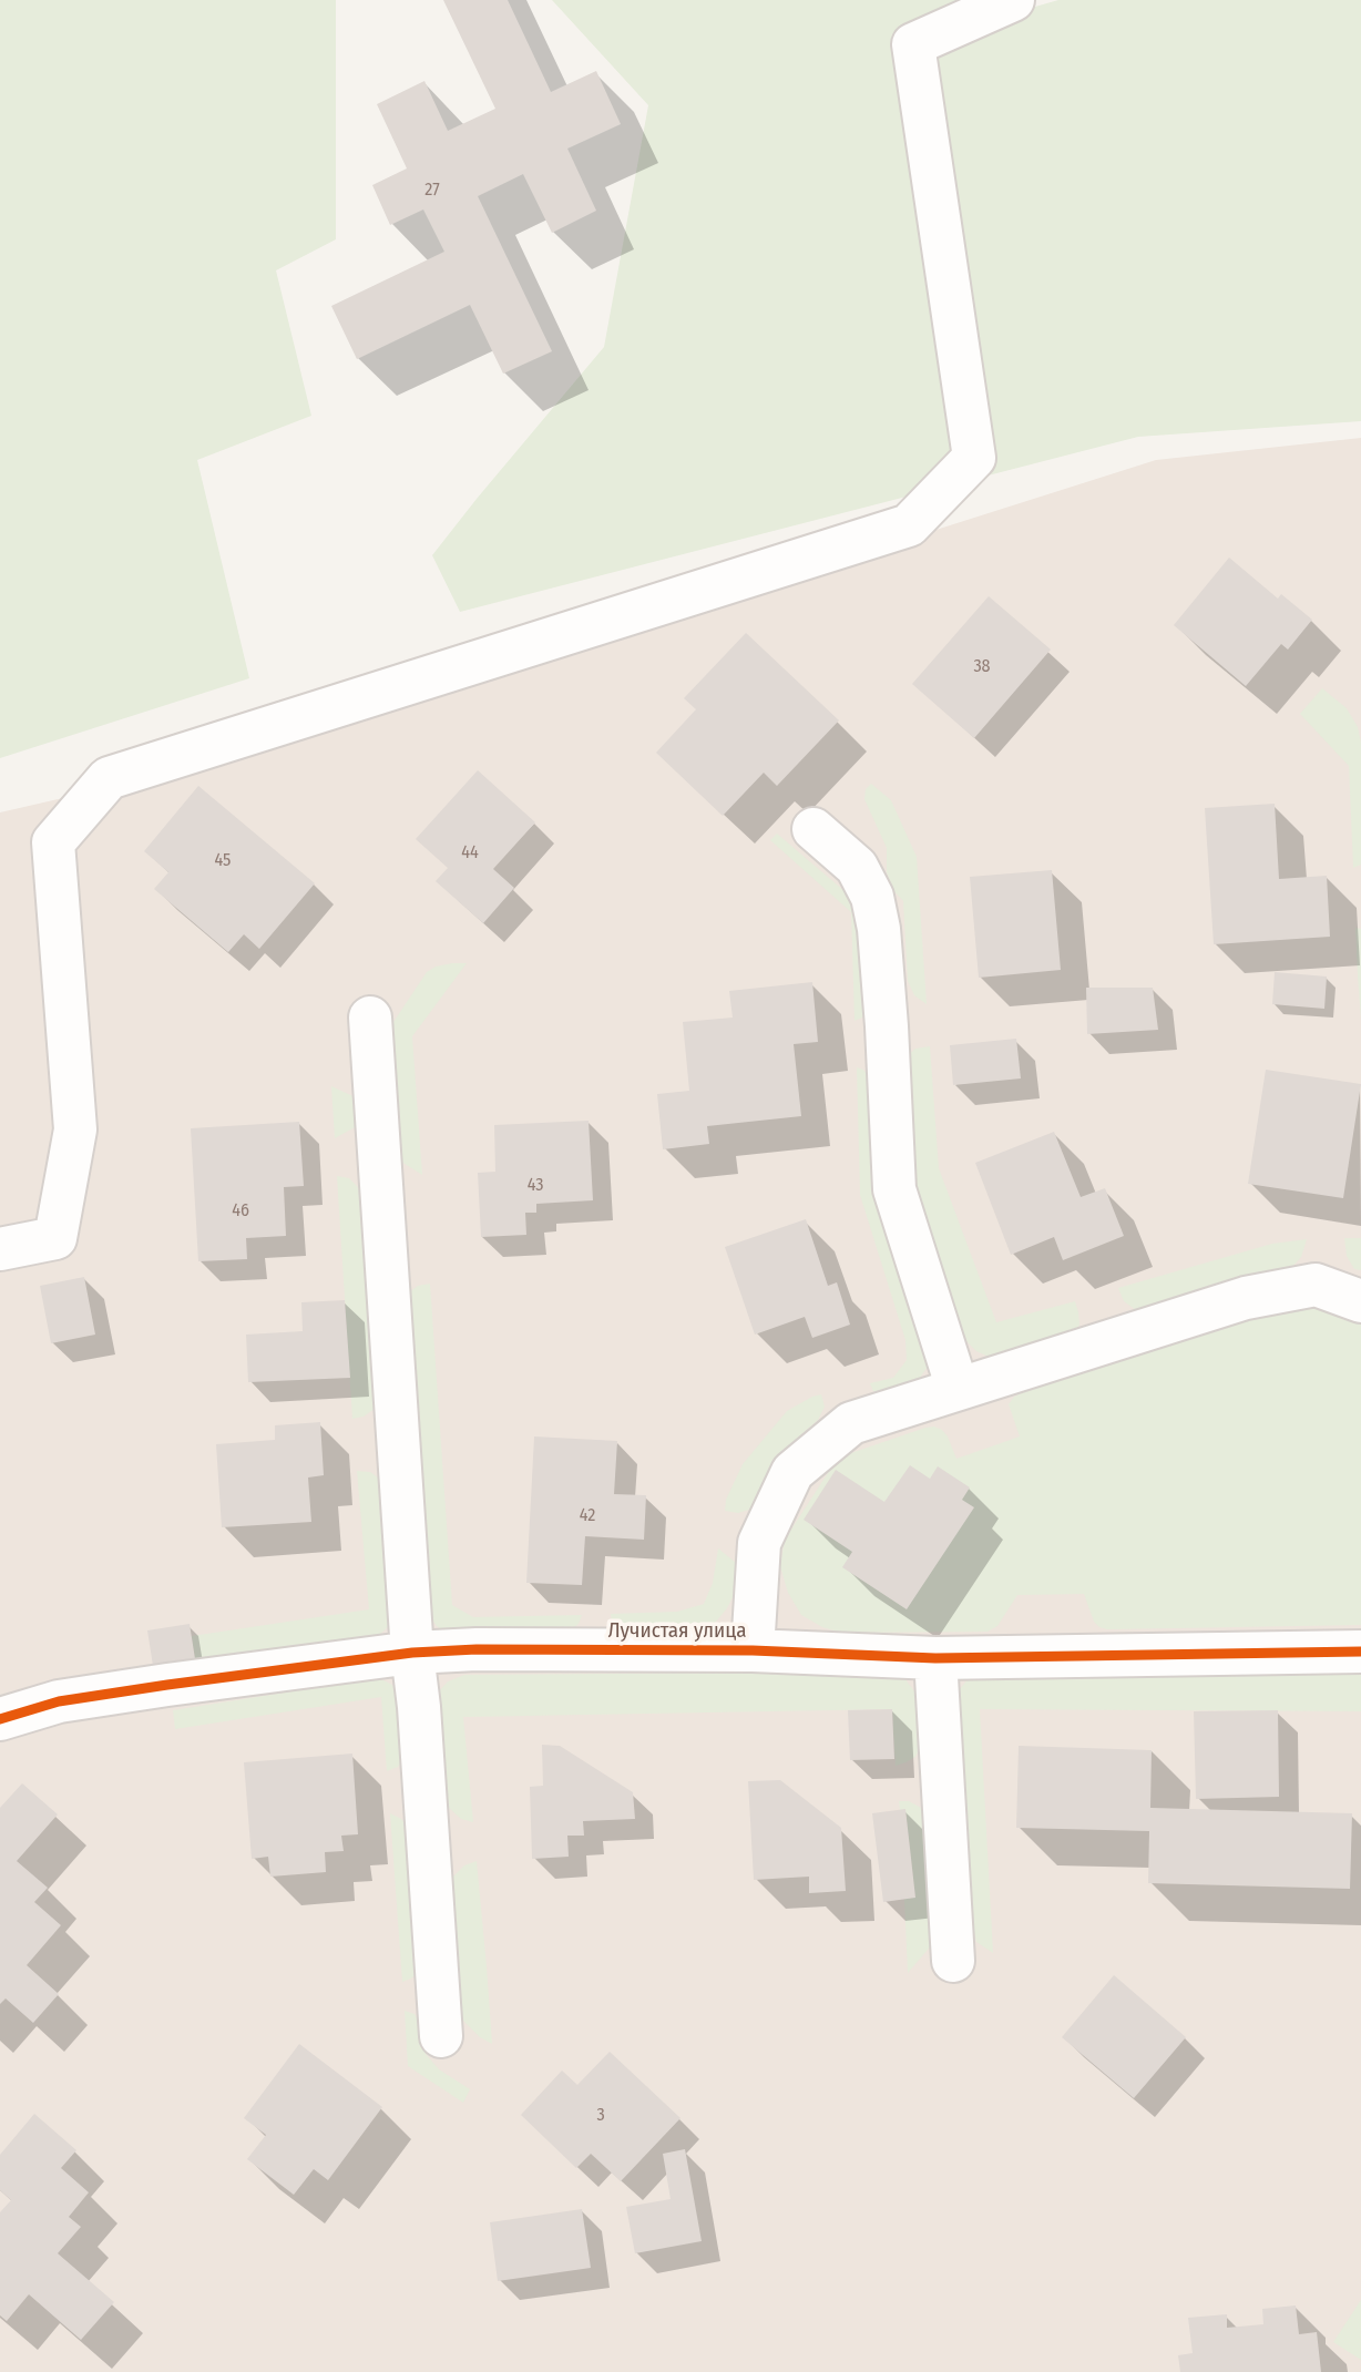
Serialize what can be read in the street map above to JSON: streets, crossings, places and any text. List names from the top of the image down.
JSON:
{
  "streets": {
    "street": ["Лучистая улица"]
  },
  "house_numbers": [
    "27",
    "38",
    "44",
    "45",
    "43",
    "46",
    "42",
    "3"
  ]
}
